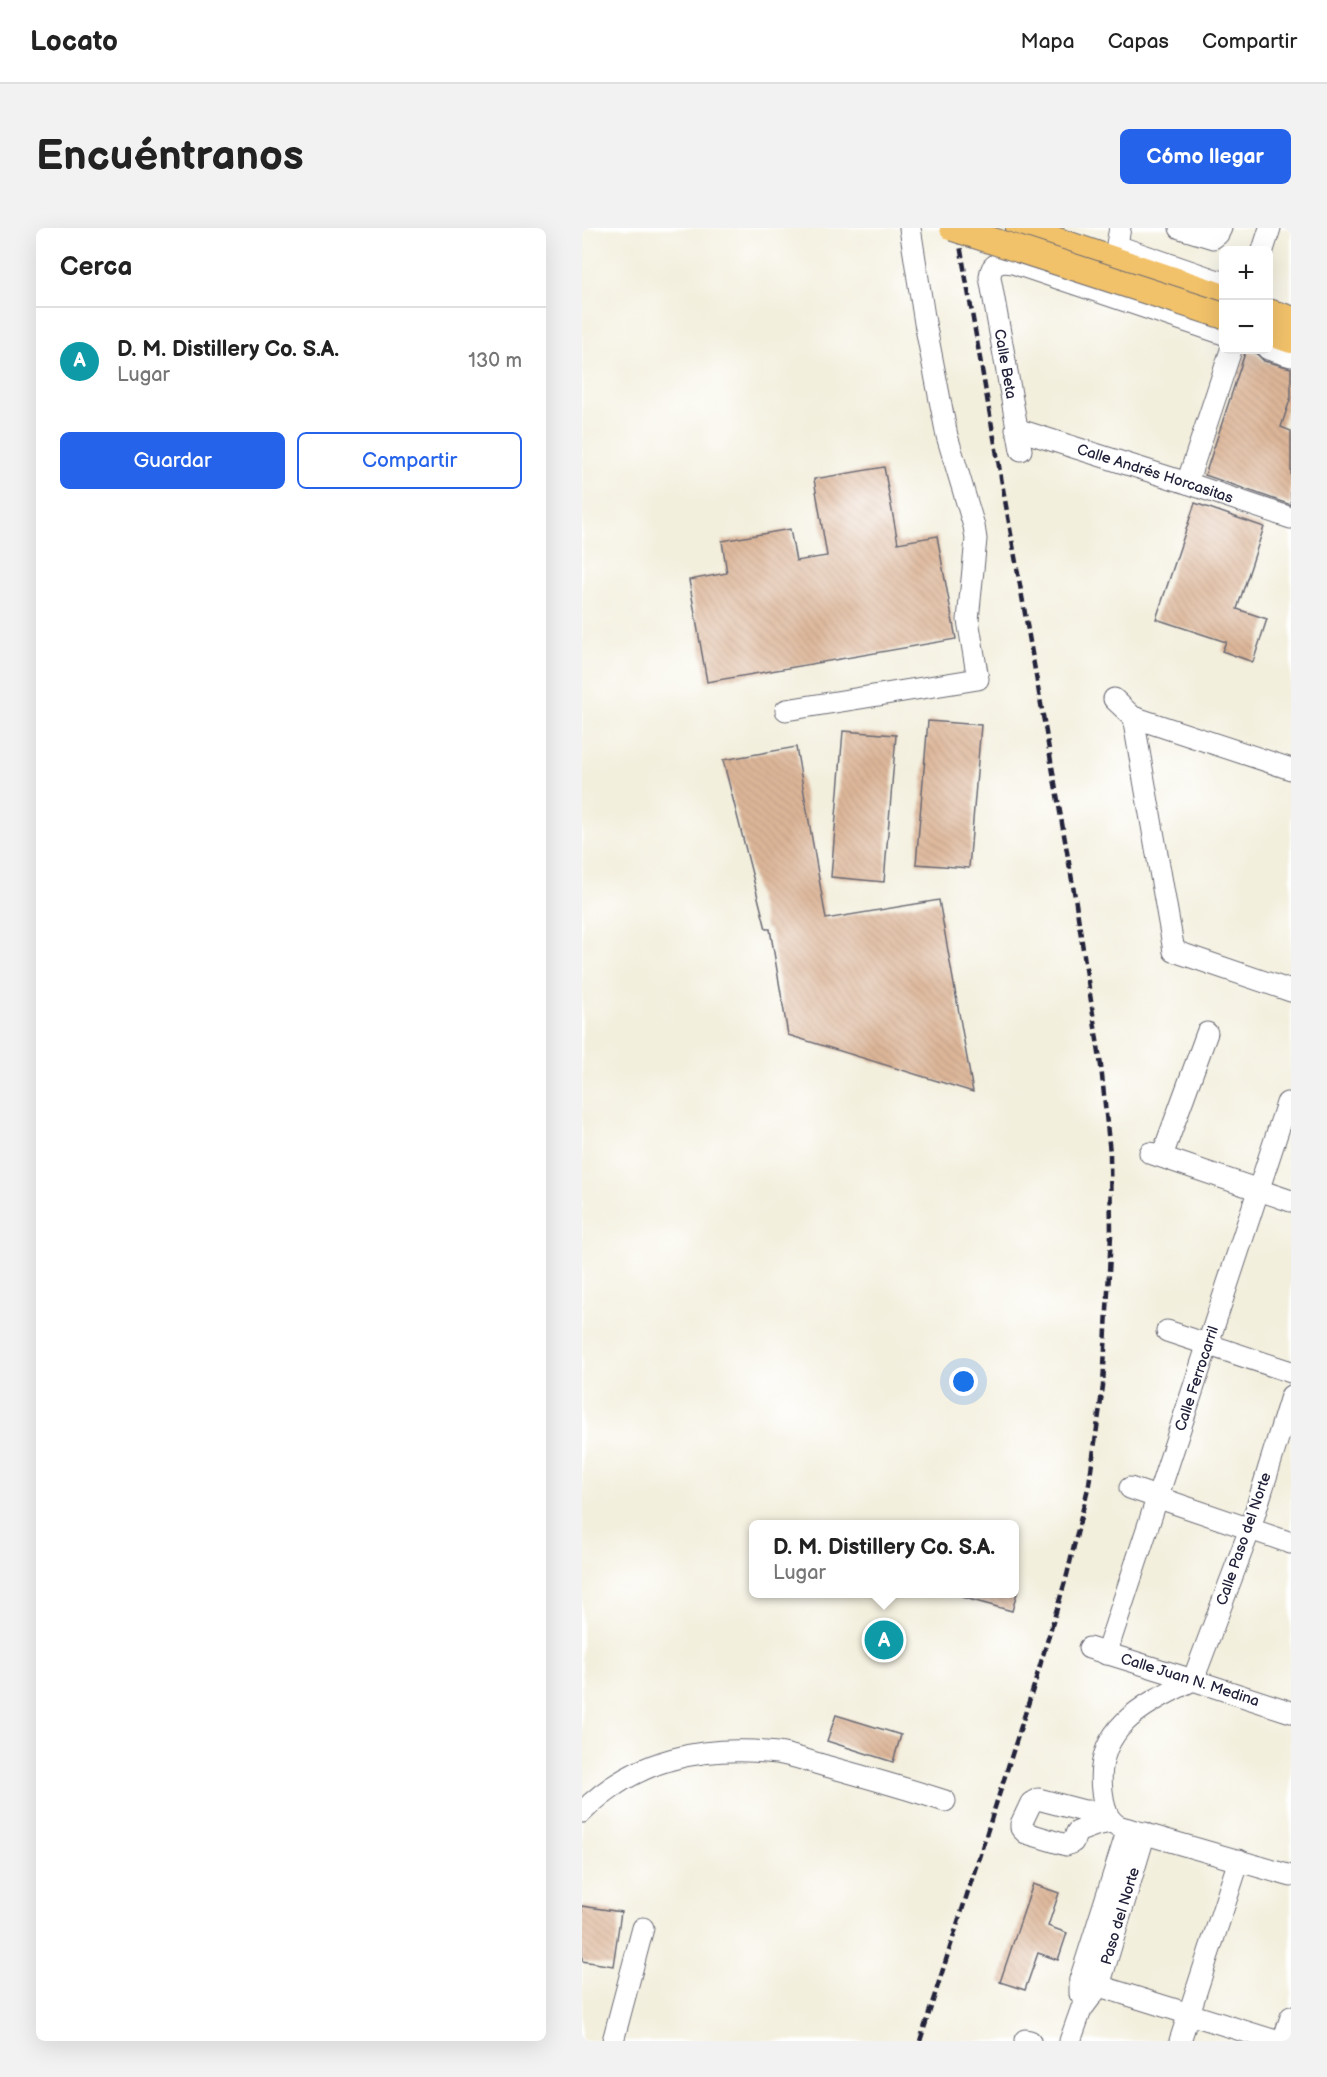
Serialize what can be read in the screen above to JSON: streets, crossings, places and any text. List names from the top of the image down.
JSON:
{
  "streets": {
    "street": [
      "Calle Beta",
      "Calle Andrés Horcasitas",
      "Calle Ferrocarril",
      "Calle Paso del Norte",
      "Calle Juan N. Medina",
      "Paso del Norte"
    ]
  },
  "crossings": [
    ["Calle Beta", "Calle Andrés Horcasitas"],
    ["Calle Ferrocarril", "Calle Juan N. Medina"],
    ["Calle Paso del Norte", "Calle Juan N. Medina"],
    ["Calle Paso del Norte", "Paso del Norte"],
    ["Calle Juan N. Medina", "Paso del Norte"]
  ],
  "page": {
    "header": "Locato",
    "nav": ["Mapa", "Capas", "Compartir"],
    "buttons": [
      "Cómo llegar",
      ["Guardar", "Compartir"]
    ],
    "title": "Encuéntranos",
    "heading": "Cerca",
    "map_buttons": ["+", "−"],
    "list": [
      {
        "mark": "A",
        "name": "D. M. Distillery Co. S.A.",
        "note": "Lugar",
        "value": "130 m"
      }
    ],
    "popup": ["D. M. Distillery Co. S.A.", "Lugar"],
    "pins": "A"
  }
}
